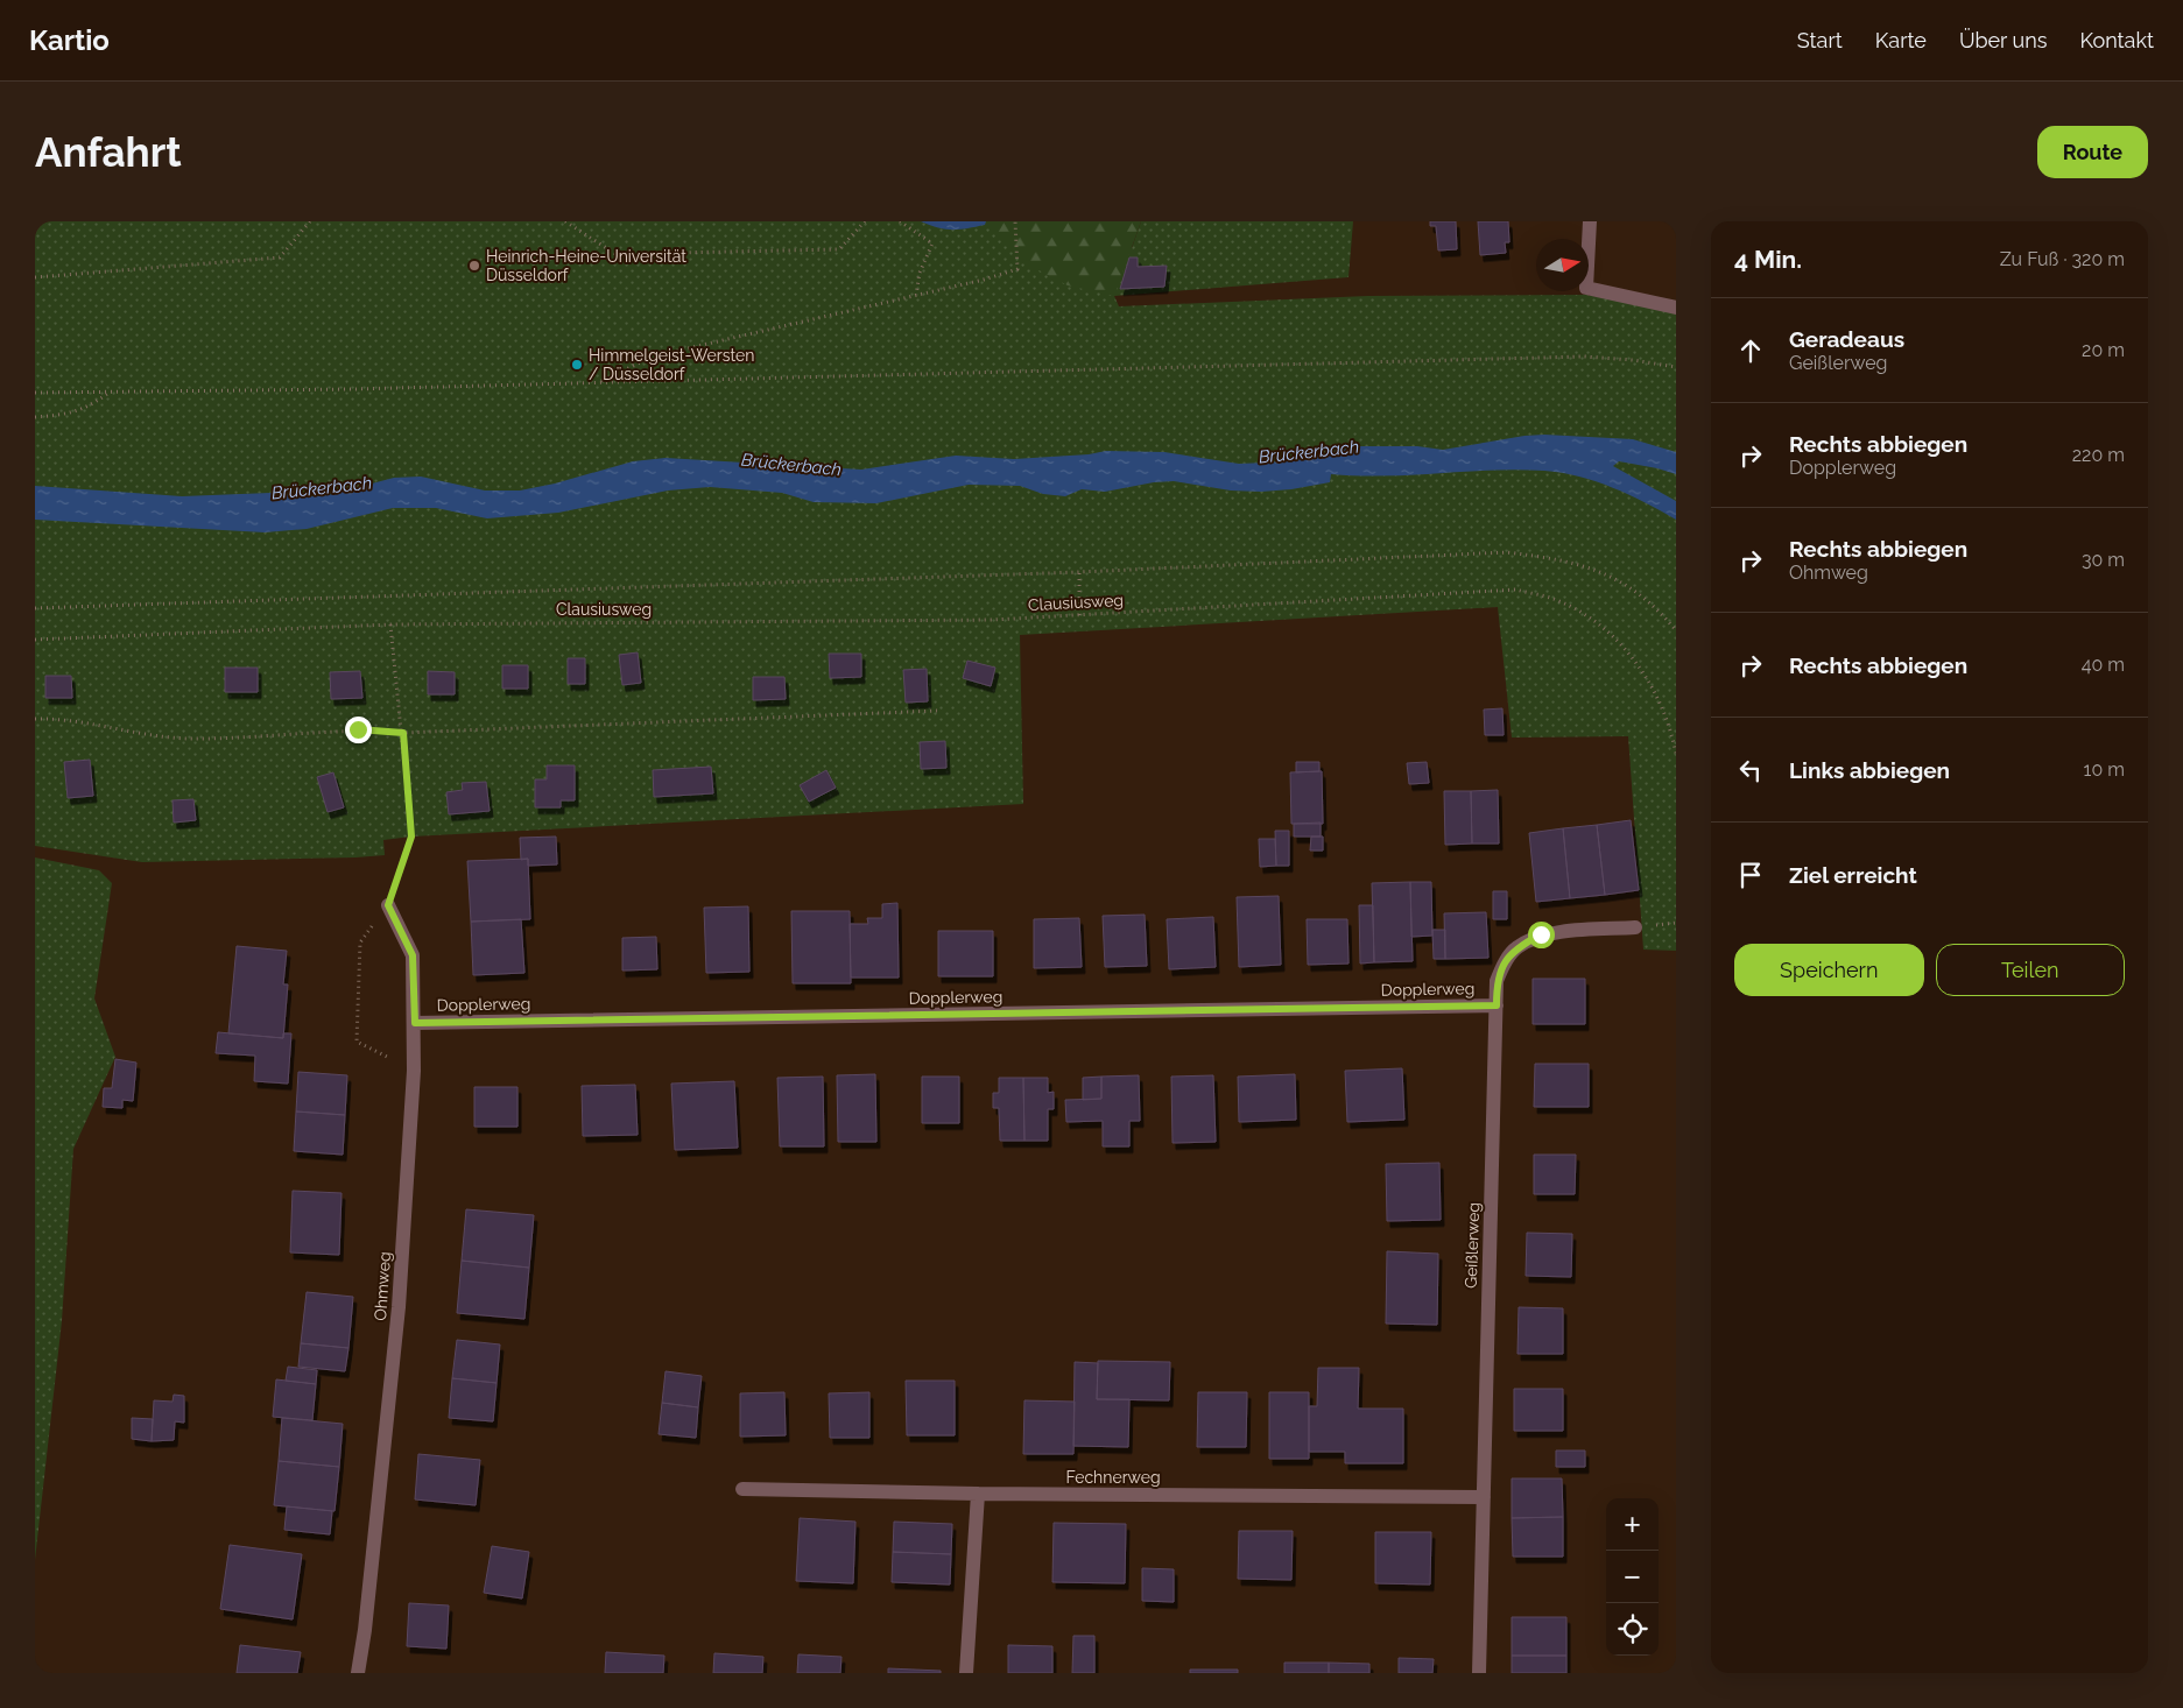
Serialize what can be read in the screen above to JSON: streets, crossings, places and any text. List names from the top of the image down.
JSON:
{
  "streets": {
    "street": [
      "Dopplerweg",
      "Geißlerweg",
      "Ohmweg",
      "Fechnerweg"
    ],
    "path": ["Clausiusweg"]
  },
  "crossings": [
    ["Dopplerweg", "Geißlerweg"],
    ["Dopplerweg", "Ohmweg"],
    ["Geißlerweg", "Fechnerweg"]
  ],
  "water": ["Brückerbach"],
  "places": ["Heinrich-Heine-Universität Düsseldorf", "Himmelgeist-Wersten / Düsseldorf"],
  "north": "right",
  "page": {
    "header": "Kartio",
    "nav": [
      "Start",
      "Karte",
      "Über uns",
      "Kontakt"
    ],
    "buttons": [
      "Route",
      ["Speichern", "Teilen"]
    ],
    "title": "Anfahrt",
    "heading": ["4 Min.", "Zu Fuß · 320 m"],
    "list": [
      ["Geradeaus", "Geißlerweg", "20 m"],
      ["Rechts abbiegen", "Dopplerweg", "220 m"],
      ["Rechts abbiegen", "Ohmweg", "30 m"],
      ["Rechts abbiegen", "40 m"],
      ["Links abbiegen", "10 m"],
      "Ziel erreicht"
    ],
    "map_buttons": ["+", "−"]
  }
}
